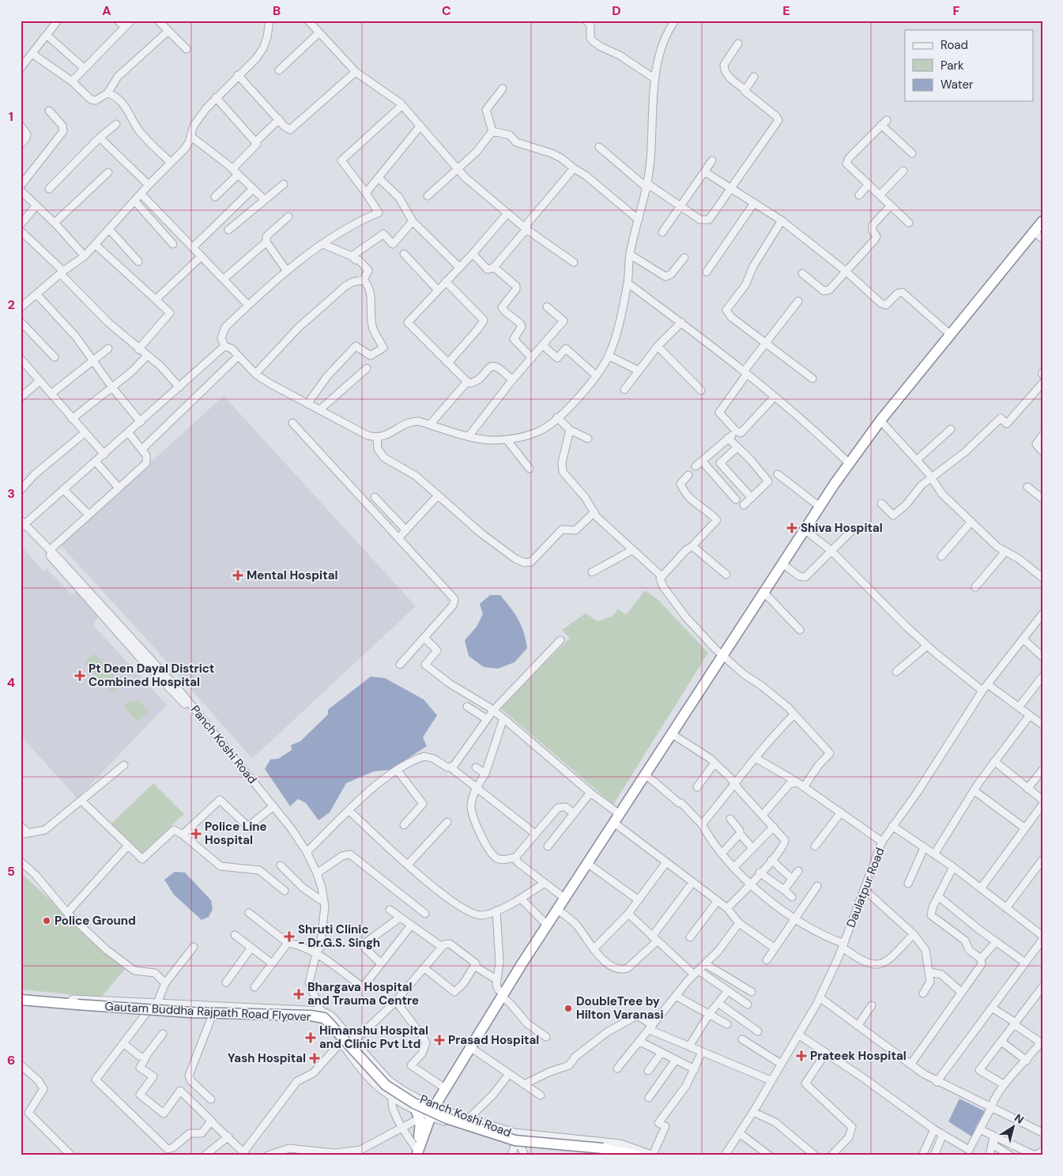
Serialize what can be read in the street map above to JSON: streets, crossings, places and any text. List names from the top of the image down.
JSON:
{
  "streets": {
    "highway": ["Gautam Buddha Rajpath Road Flyover"],
    "street": ["Panch Koshi Road", "Daulatpur Road"]
  },
  "places": {
    "health": [
      "Shiva Hospital",
      "Mental Hospital",
      "Pt Deen Dayal District Combined Hospital",
      "Police Line Hospital",
      "Shruti Clinic - Dr.G.S. Singh",
      "Bhargava Hospital and Trauma Centre",
      "Himanshu Hospital and Clinic Pvt Ltd",
      "Prasad Hospital",
      "Prateek Hospital",
      "Yash Hospital"
    ],
    "other": ["Police Ground", "DoubleTree by Hilton Varanasi"]
  },
  "legend": ["Road", "Park", "Water"],
  "north": "top right",
  "grid": {
    "columns": [
      "A",
      "B",
      "C",
      "D",
      "E",
      "F"
    ],
    "rows": [
      "1",
      "2",
      "3",
      "4",
      "5",
      "6"
    ]
  }
}
